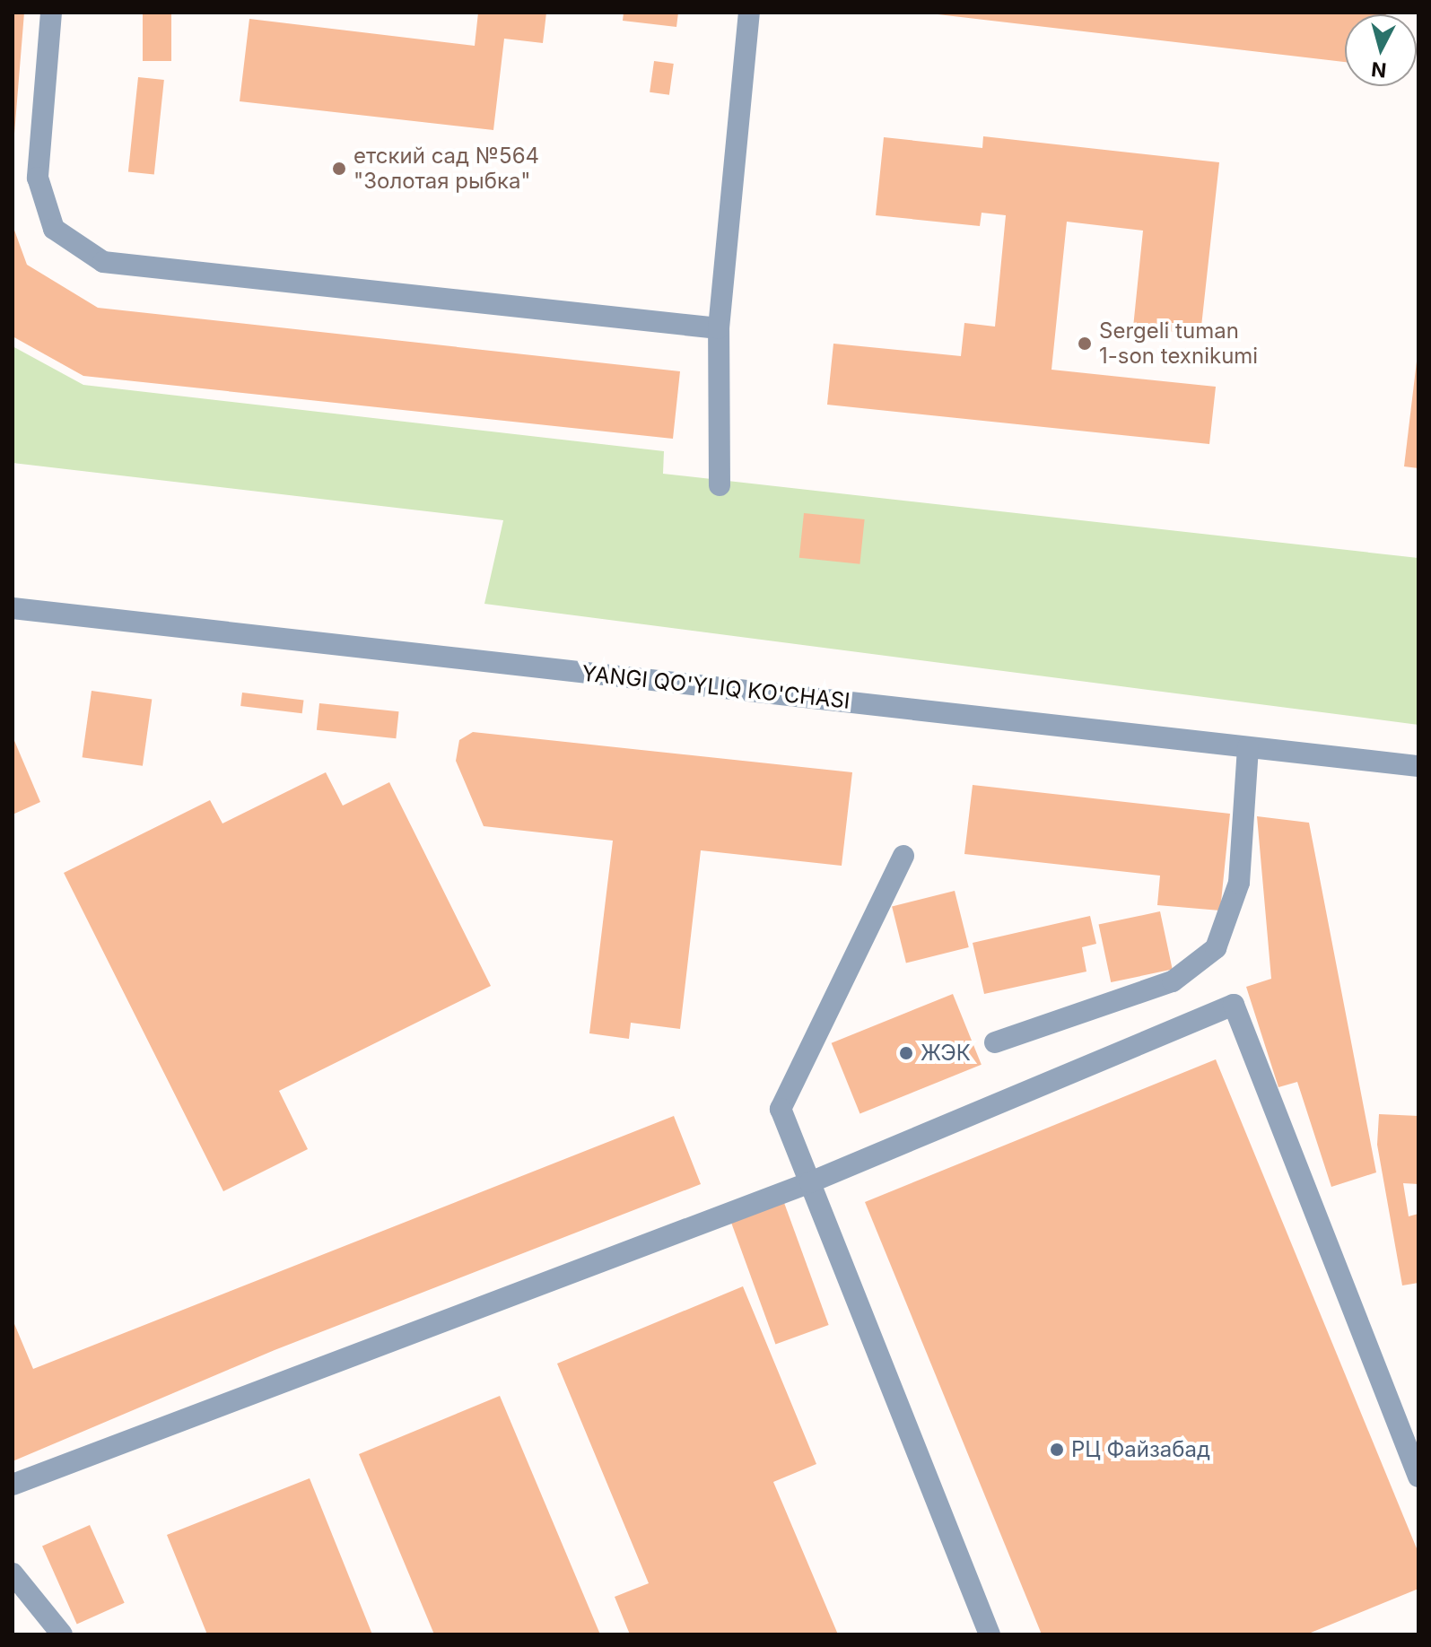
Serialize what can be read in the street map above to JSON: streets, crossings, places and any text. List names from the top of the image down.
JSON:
{
  "streets": {
    "street": ["YANGI QO'YLIQ KO'CHASI"]
  },
  "places": [
    "етский сад №564 \"Золотая рыбка\"",
    "Sergeli tuman 1-son texnikumi",
    "ЖЭК",
    "РЦ Файзабад"
  ],
  "north": "bottom"
}
